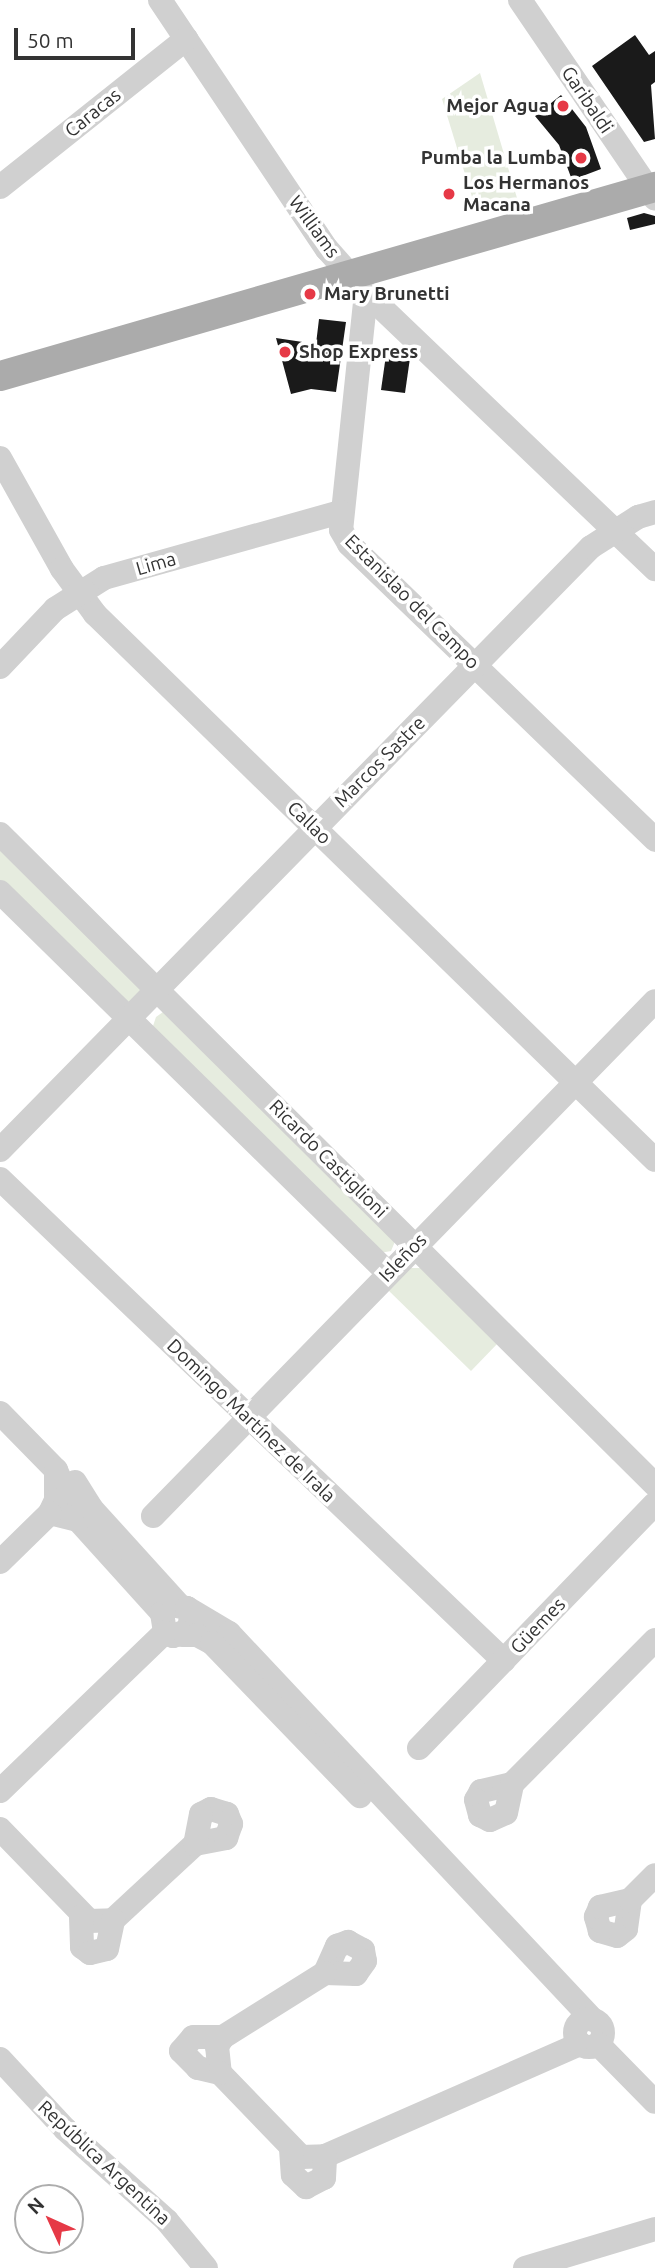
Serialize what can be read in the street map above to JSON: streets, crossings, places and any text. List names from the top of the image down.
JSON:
{
  "streets": {
    "street": [
      "Garibaldi",
      "Caracas",
      "Williams",
      "Lima",
      "Estanislao del Campo",
      "Marcos Sastre",
      "Callao",
      "Ricardo Castiglioni",
      "Isleños",
      "Domingo Martínez de Irala",
      "Güemes",
      "República Argentina"
    ]
  },
  "crossings": [
    ["Caracas", "Williams"],
    ["Williams", "Estanislao del Campo"],
    ["Williams", "Marcos Sastre"],
    ["Lima", "Estanislao del Campo"],
    ["Lima", "Callao"],
    ["Estanislao del Campo", "Marcos Sastre"],
    ["Marcos Sastre", "Callao"],
    ["Marcos Sastre", "Ricardo Castiglioni"],
    ["Callao", "Isleños"],
    ["Ricardo Castiglioni", "Isleños"],
    ["Isleños", "Domingo Martínez de Irala"],
    ["Domingo Martínez de Irala", "Güemes"]
  ],
  "places": [
    "Mejor Agua",
    "Pumba la Lumba",
    "Los Hermanos Macana",
    "Mary Brunetti",
    "Shop Express"
  ],
  "scale_bar": "50 m",
  "north": "top left"
}
